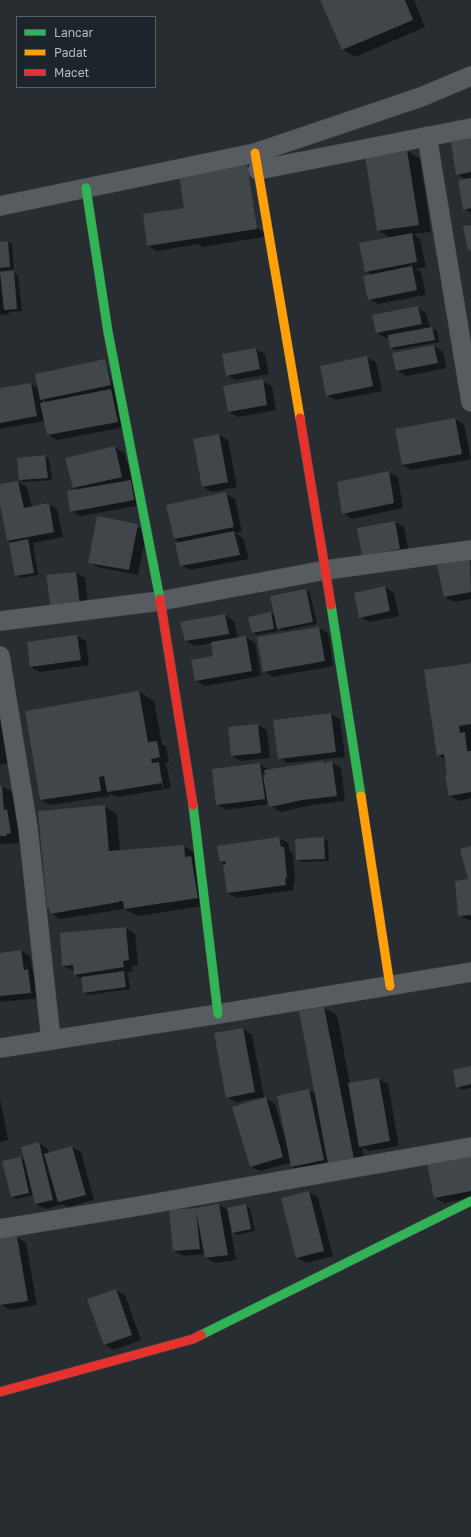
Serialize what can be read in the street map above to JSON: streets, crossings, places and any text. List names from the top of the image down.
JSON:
{
  "legend": ["Lancar", "Padat", "Macet"]
}
